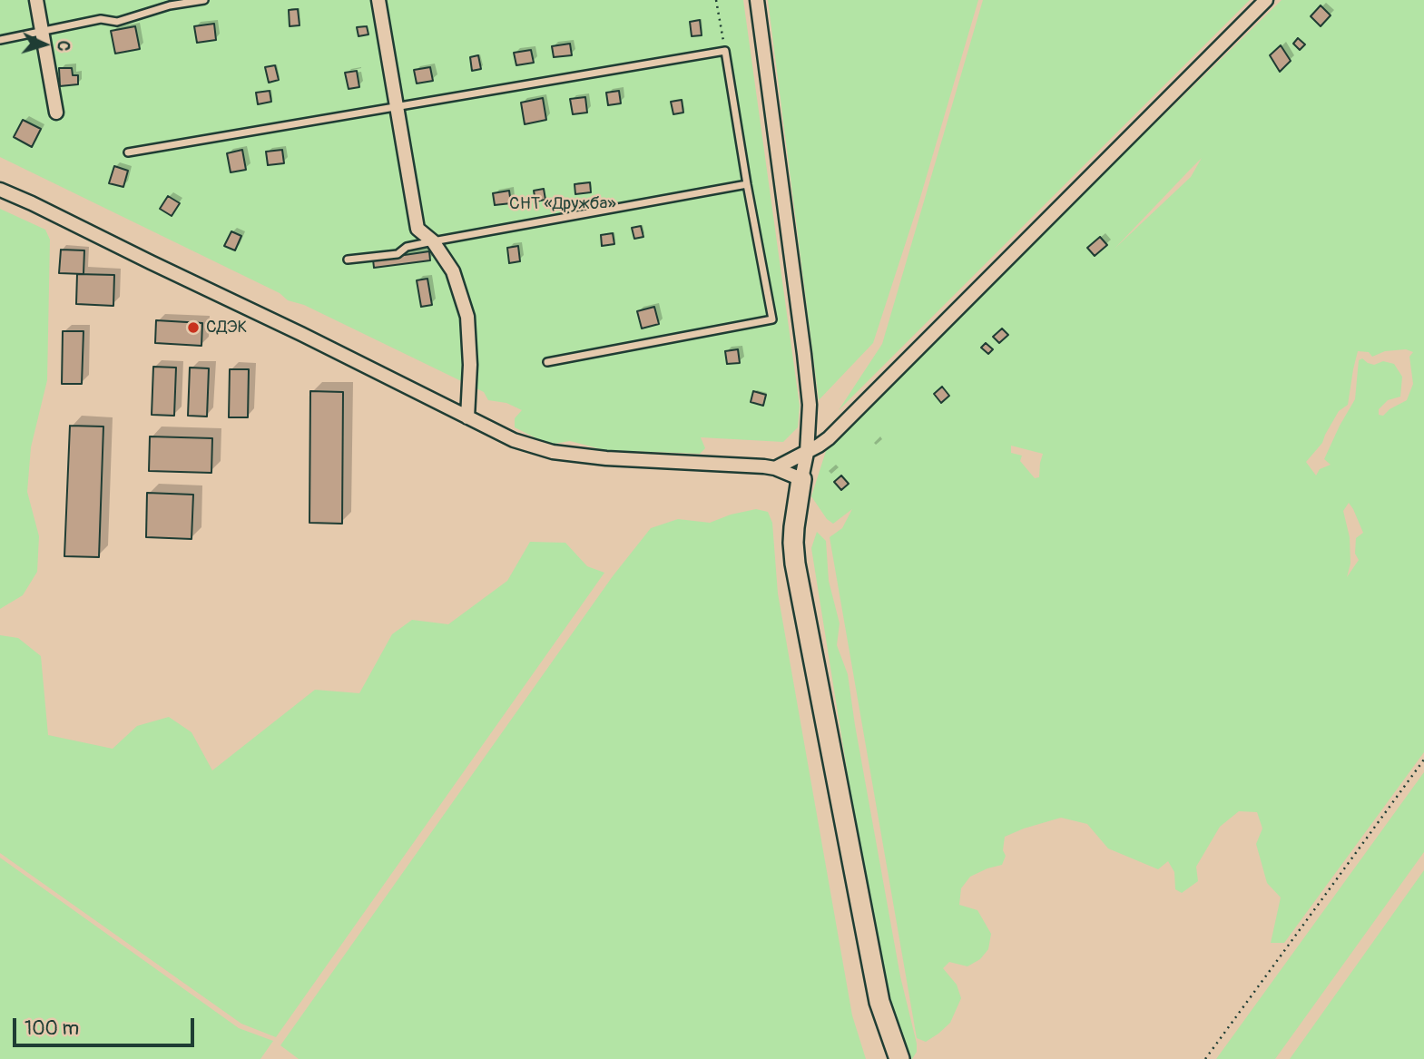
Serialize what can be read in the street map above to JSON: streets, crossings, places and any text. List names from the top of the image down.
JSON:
{
  "parks": ["СНТ «Дружба»"],
  "places": ["СДЭК"],
  "scale_bar": "100 m",
  "north": "right"
}
